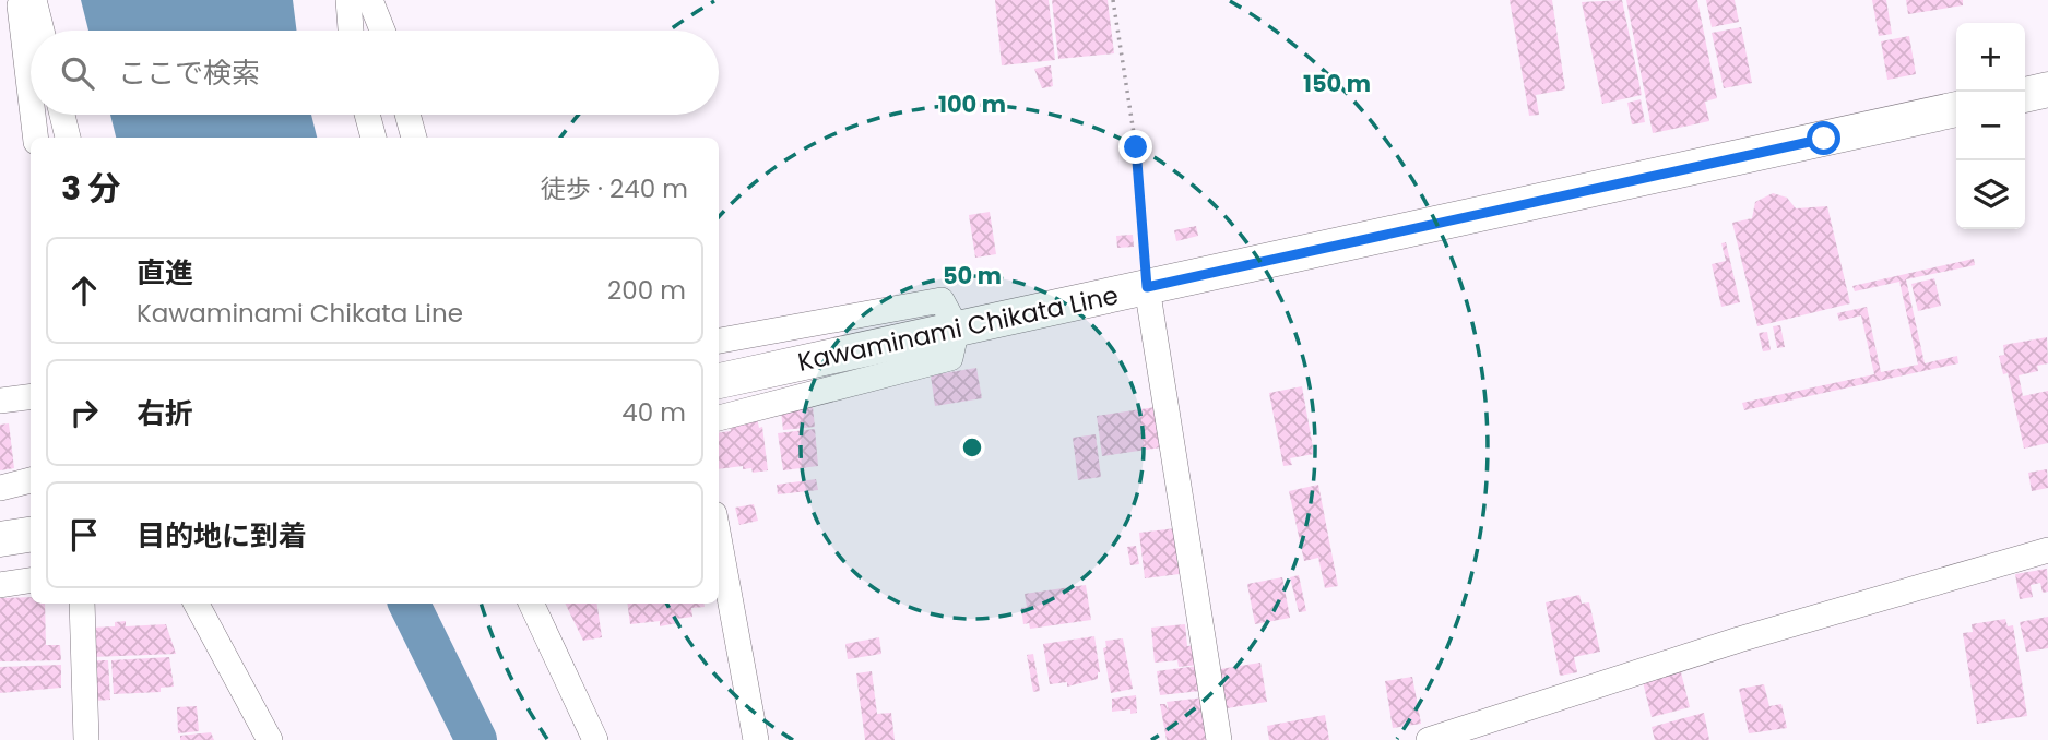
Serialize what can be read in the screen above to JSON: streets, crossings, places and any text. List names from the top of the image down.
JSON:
{
  "streets": {
    "main road": ["Kawaminami Chikata Line"]
  },
  "page": {
    "map_buttons": ["+", "−"],
    "search": "ここで検索",
    "heading": ["3 分", "徒歩 · 240 m"],
    "list": [
      ["直進", "Kawaminami Chikata Line", "200 m"],
      ["右折", "40 m"],
      "目的地に到着"
    ]
  },
  "rings": ["150 m", "100 m", "50 m"]
}
